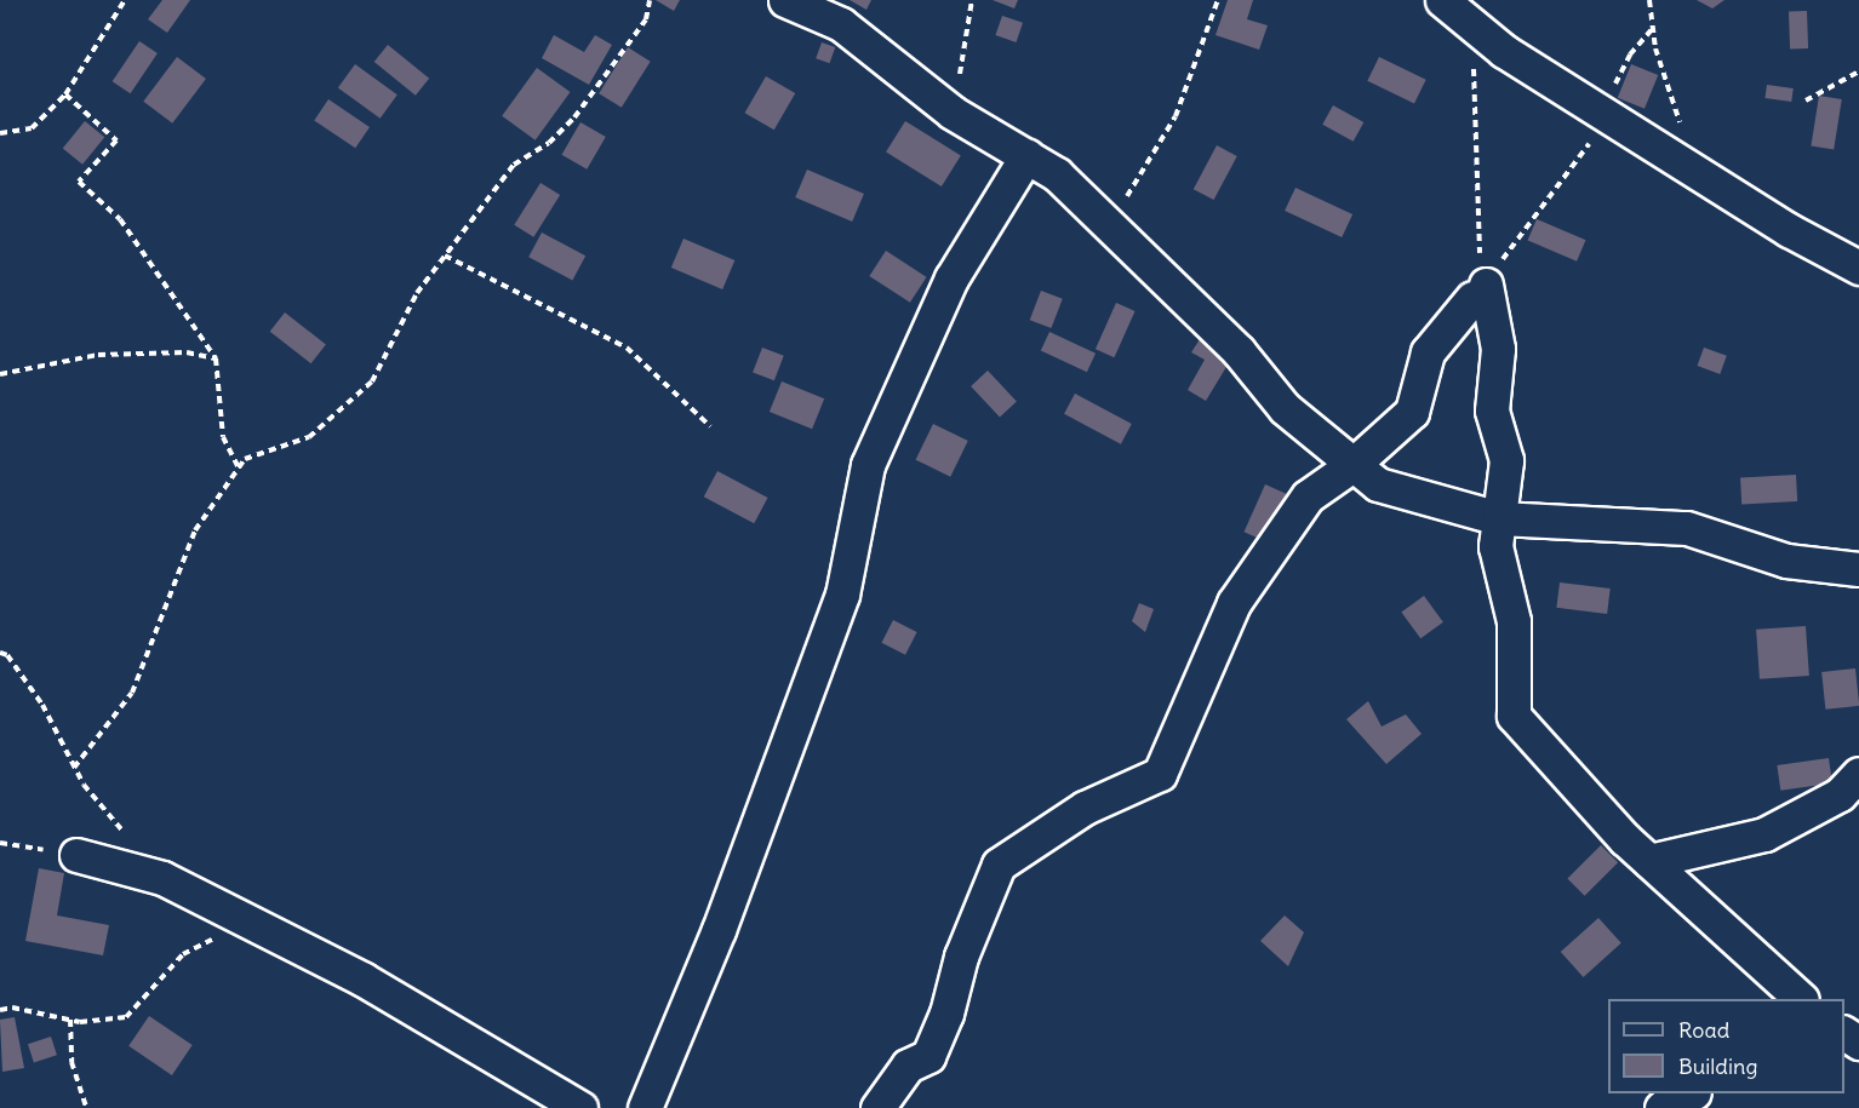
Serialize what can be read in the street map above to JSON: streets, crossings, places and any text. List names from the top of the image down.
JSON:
{
  "legend": ["Road", "Building"]
}
